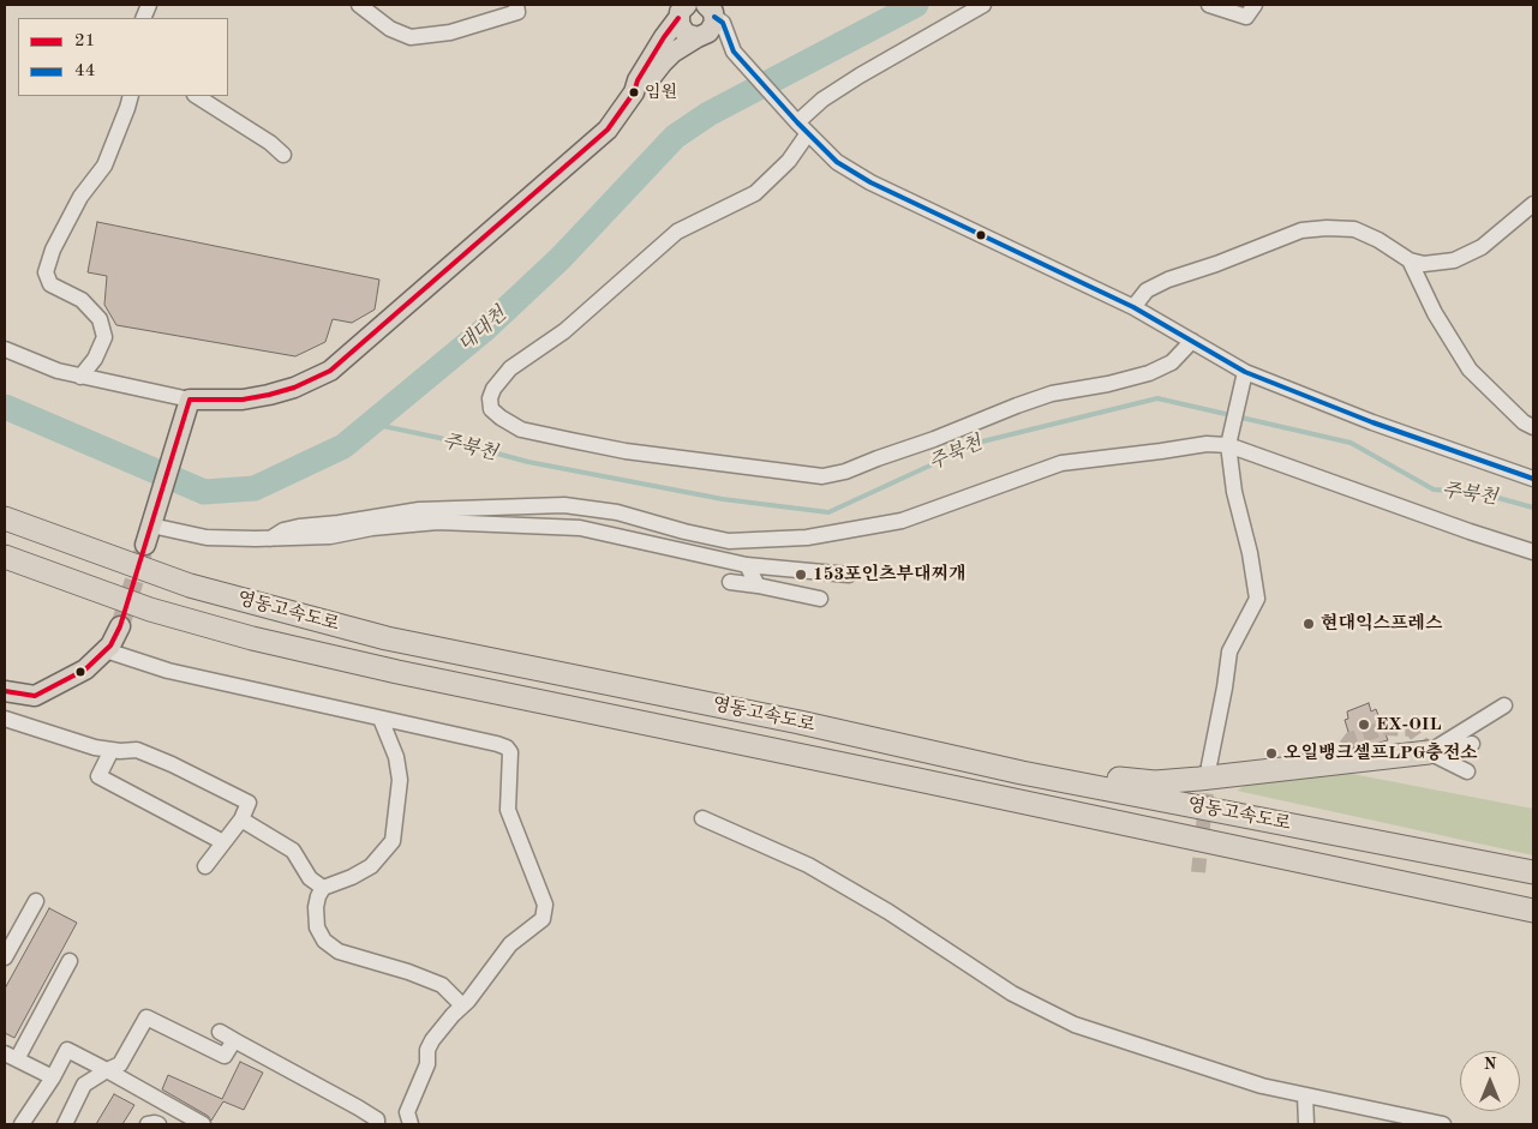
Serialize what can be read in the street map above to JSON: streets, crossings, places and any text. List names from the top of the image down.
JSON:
{
  "streets": {
    "highway": ["영동고속도로"]
  },
  "water": ["대대천", "주북천"],
  "places": [
    "임원",
    "153포인츠부대찌개",
    "현대익스프레스",
    "EX-OIL",
    "오일뱅크셀프LPG충전소"
  ],
  "lines": ["transit line 44", "transit line 21"],
  "legend": ["21", "44"],
  "north": "top"
}
